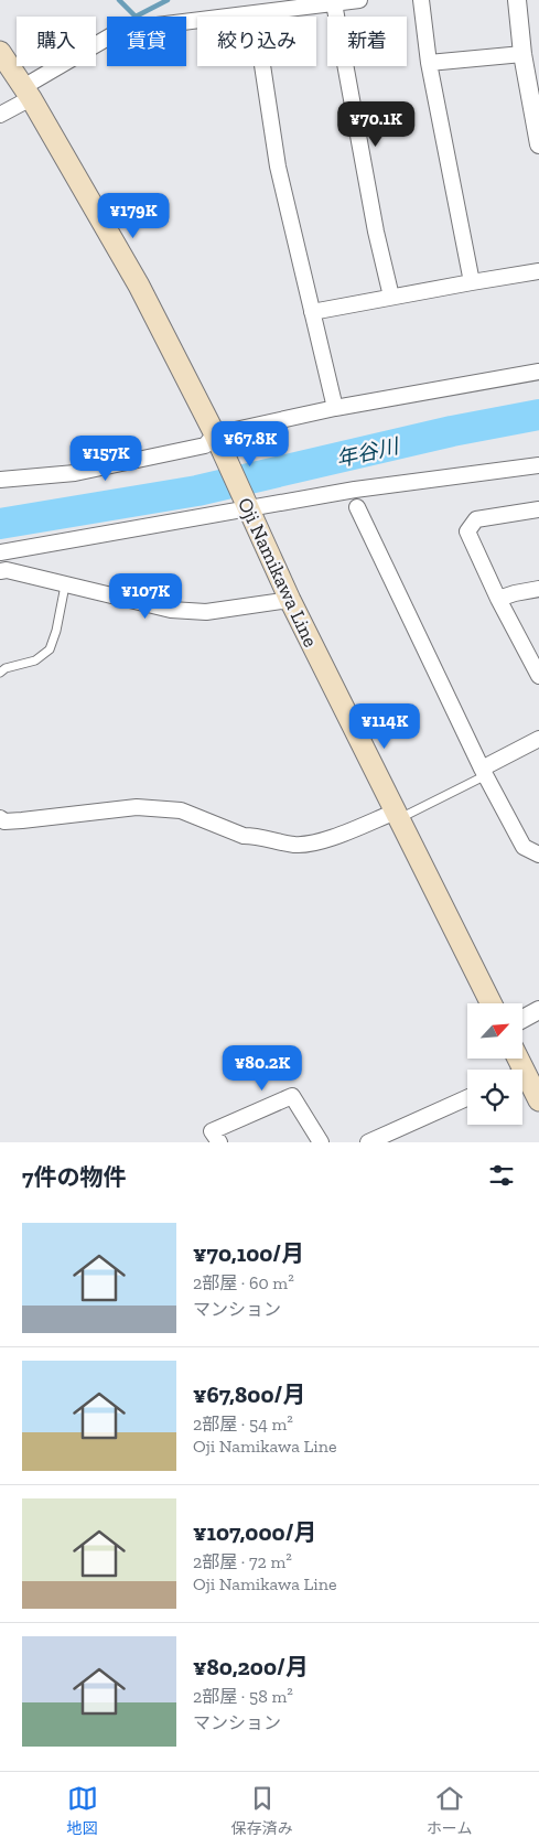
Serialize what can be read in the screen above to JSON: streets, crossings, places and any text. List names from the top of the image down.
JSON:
{
  "streets": {
    "main road": ["Oji Namikawa Line"]
  },
  "water": ["年谷川"],
  "north": "top right",
  "page": {
    "chip": [
      "購入",
      "賃貸",
      "絞り込み",
      "新着"
    ],
    "price": [
      "¥70.1K",
      "¥179K",
      "¥67.8K",
      "¥157K",
      "¥107K",
      "¥114K",
      "¥80.2K"
    ],
    "heading": "7件の物件",
    "list": [
      {
        "name": "¥70,100/月",
        "note": "2部屋 · 60 m² · マンション"
      },
      {
        "name": "¥67,800/月",
        "note": "2部屋 · 54 m² · Oji Namikawa Line"
      },
      {
        "name": "¥107,000/月",
        "note": "2部屋 · 72 m² · Oji Namikawa Line"
      },
      {
        "name": "¥80,200/月",
        "note": "2部屋 · 58 m² · マンション"
      }
    ],
    "tabs": ["地図", "保存済み", "ホーム"]
  }
}
